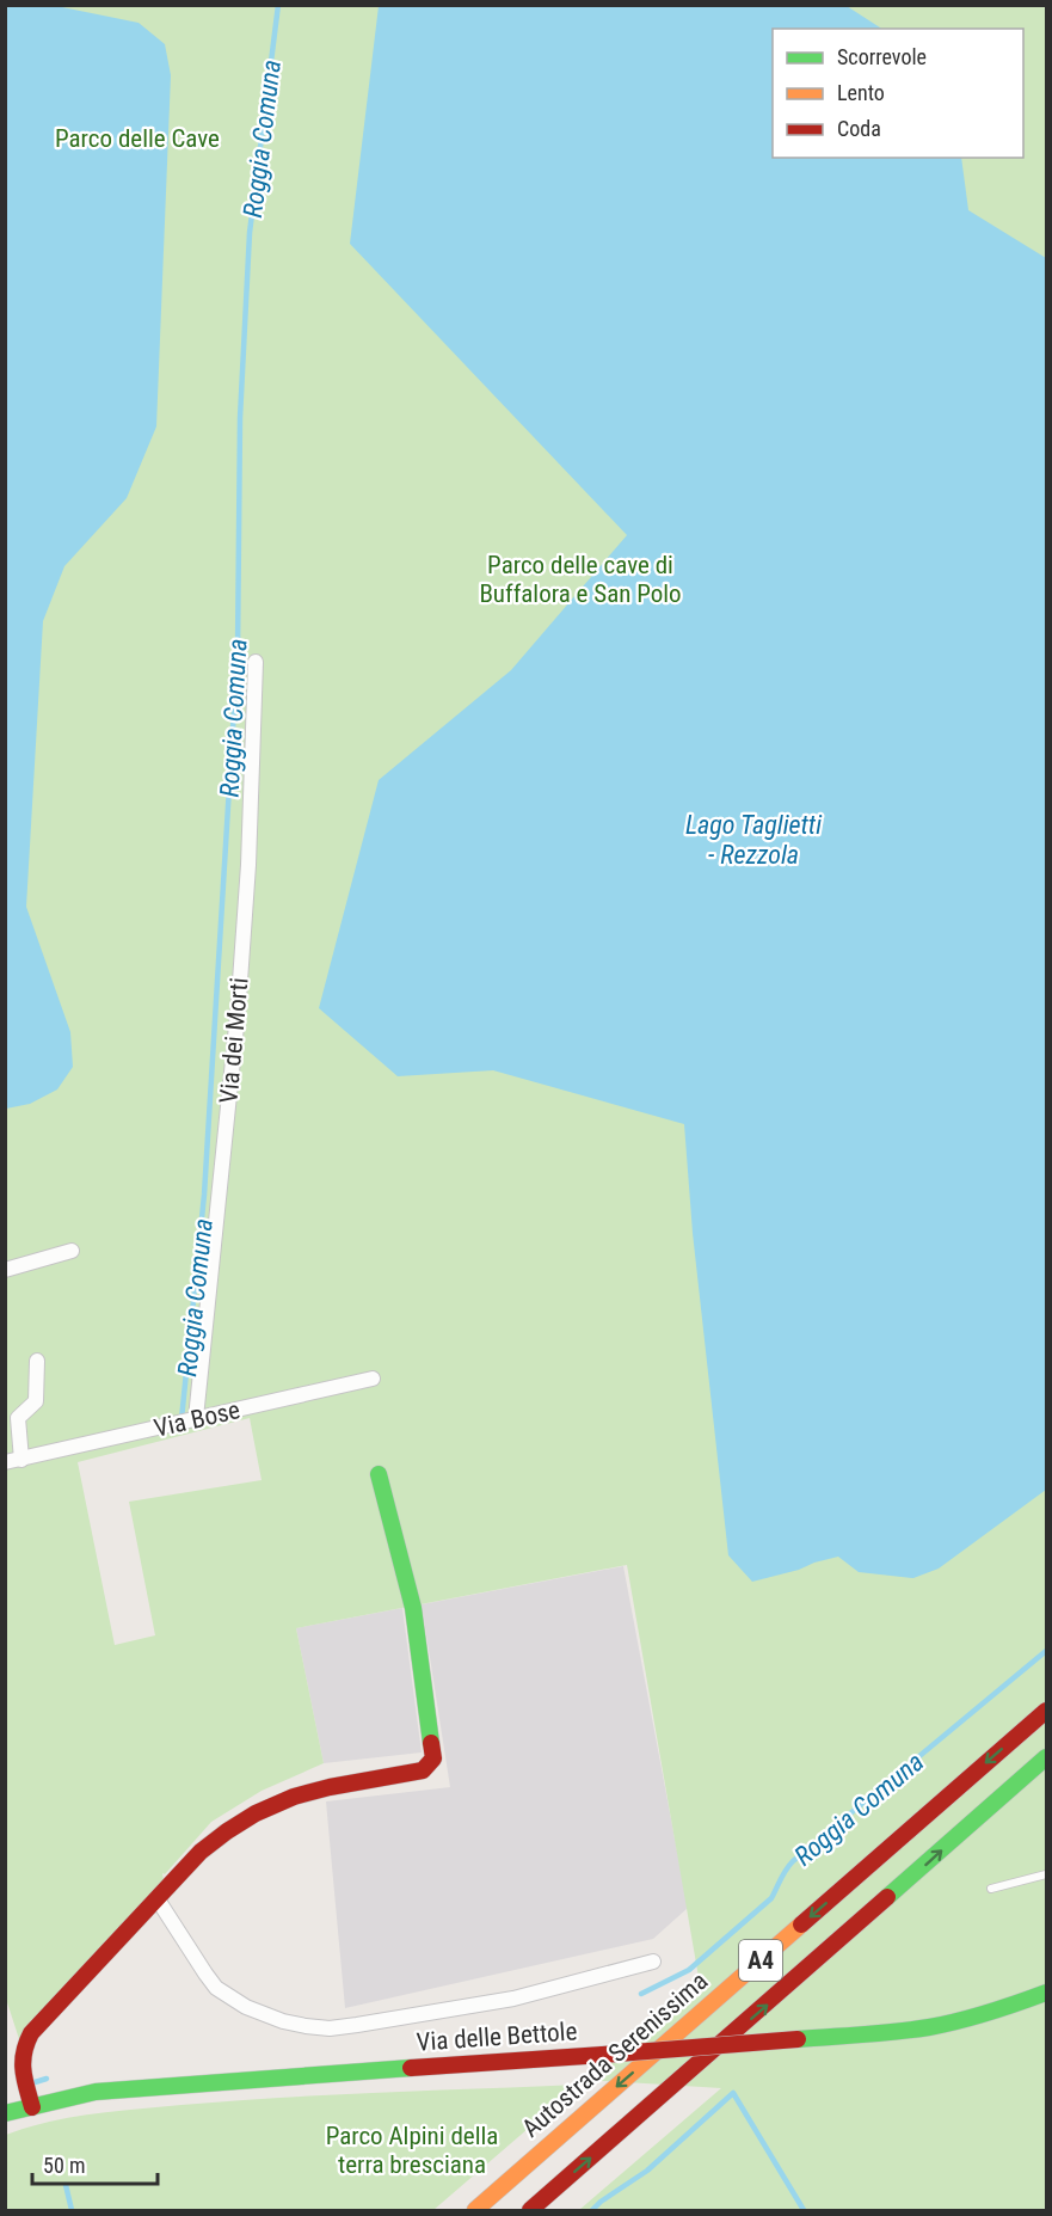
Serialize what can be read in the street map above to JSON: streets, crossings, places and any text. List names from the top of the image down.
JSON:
{
  "streets": {
    "main road": ["A4", "Via delle Bettole", "Autostrada Serenissima"],
    "street": ["Via dei Morti", "Via Bose"]
  },
  "crossings": [
    ["Via dei Morti", "Via Bose"]
  ],
  "water": ["Roggia Comuna", "Lago Taglietti - Rezzola"],
  "parks": ["Parco delle Cave", "Parco delle cave di Buffalora e San Polo", "Parco Alpini della terra bresciana"],
  "legend": ["Scorrevole", "Lento", "Coda"],
  "scale_bar": "50 m"
}
